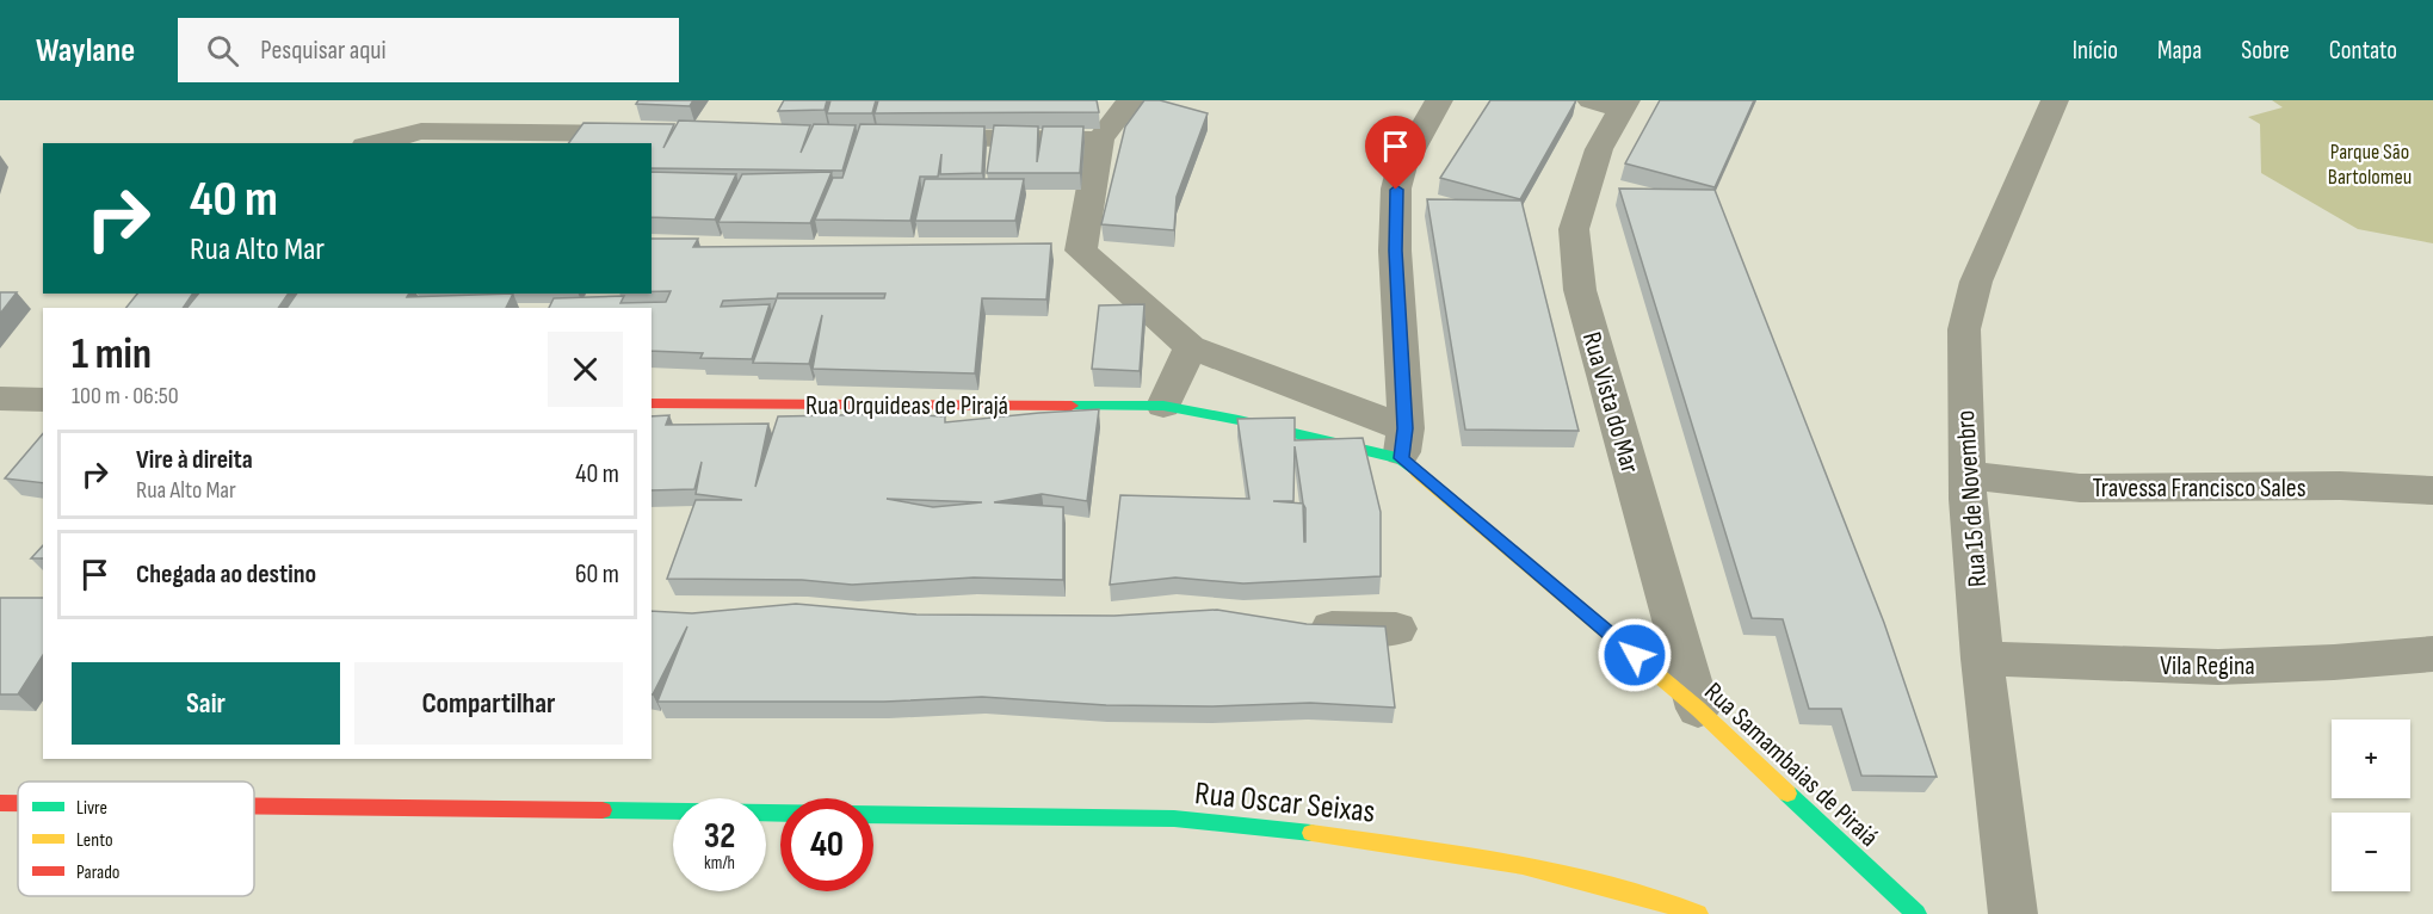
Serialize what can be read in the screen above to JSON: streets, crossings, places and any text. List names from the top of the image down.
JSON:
{
  "streets": {
    "street": [
      "Rua Vista do Mar",
      "Rua Orquideas de Pirajá",
      "Travessa Francisco Sales",
      "Rua 15 de Novembro",
      "Vila Regina",
      "Rua Samambaias de Piraiá",
      "Rua Oscar Seixas"
    ]
  },
  "crossings": [
    ["Rua Vista do Mar", "Rua Samambaias de Piraiá"],
    ["Rua Orquideas de Pirajá", "Rua Samambaias de Piraiá"],
    ["Travessa Francisco Sales", "Rua 15 de Novembro"],
    ["Rua 15 de Novembro", "Vila Regina"]
  ],
  "parks": ["Parque São Bartolomeu"],
  "legend": ["Livre", "Lento", "Parado"],
  "page": {
    "header": "Waylane",
    "search": "Pesquisar aqui",
    "nav": [
      "Início",
      "Mapa",
      "Sobre",
      "Contato"
    ],
    "turn": ["40 m", "Rua Alto Mar"],
    "heading": ["1 min", "100 m · 06:50"],
    "list": [
      {
        "name": "Vire à direita",
        "note": "Rua Alto Mar",
        "value": "40 m"
      },
      {
        "name": "Chegada ao destino",
        "value": "60 m"
      }
    ],
    "buttons": ["Sair", "Compartilhar"],
    "map_buttons": ["+", "−"],
    "speed": "32 km/h",
    "limit": "40"
  }
}
